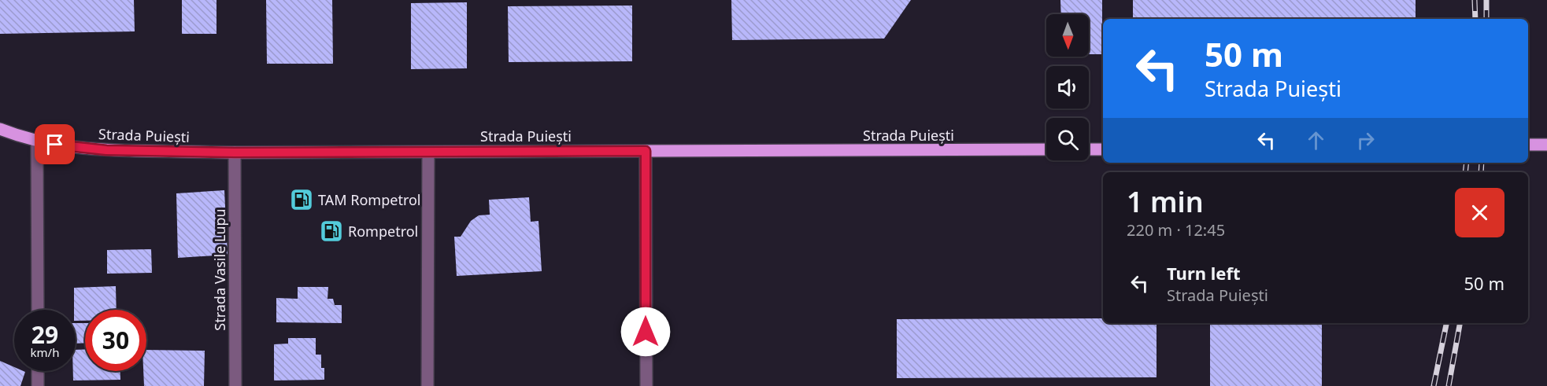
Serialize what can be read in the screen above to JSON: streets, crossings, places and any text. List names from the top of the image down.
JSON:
{
  "streets": {
    "main road": ["Strada Puiești"],
    "street": ["Strada Vasile Lupu"]
  },
  "crossings": [
    ["Strada Puiești", "Strada Vasile Lupu"]
  ],
  "places": {
    "fuel station": ["TAM Rompetrol", "Rompetrol"]
  },
  "north": "bottom",
  "page": {
    "turn": ["50 m", "Strada Puiești"],
    "heading": ["1 min", "220 m · 12:45"],
    "list": [
      {
        "name": "Turn left",
        "note": "Strada Puiești",
        "value": "50 m"
      }
    ],
    "speed": "29 km/h",
    "limit": "30"
  }
}
